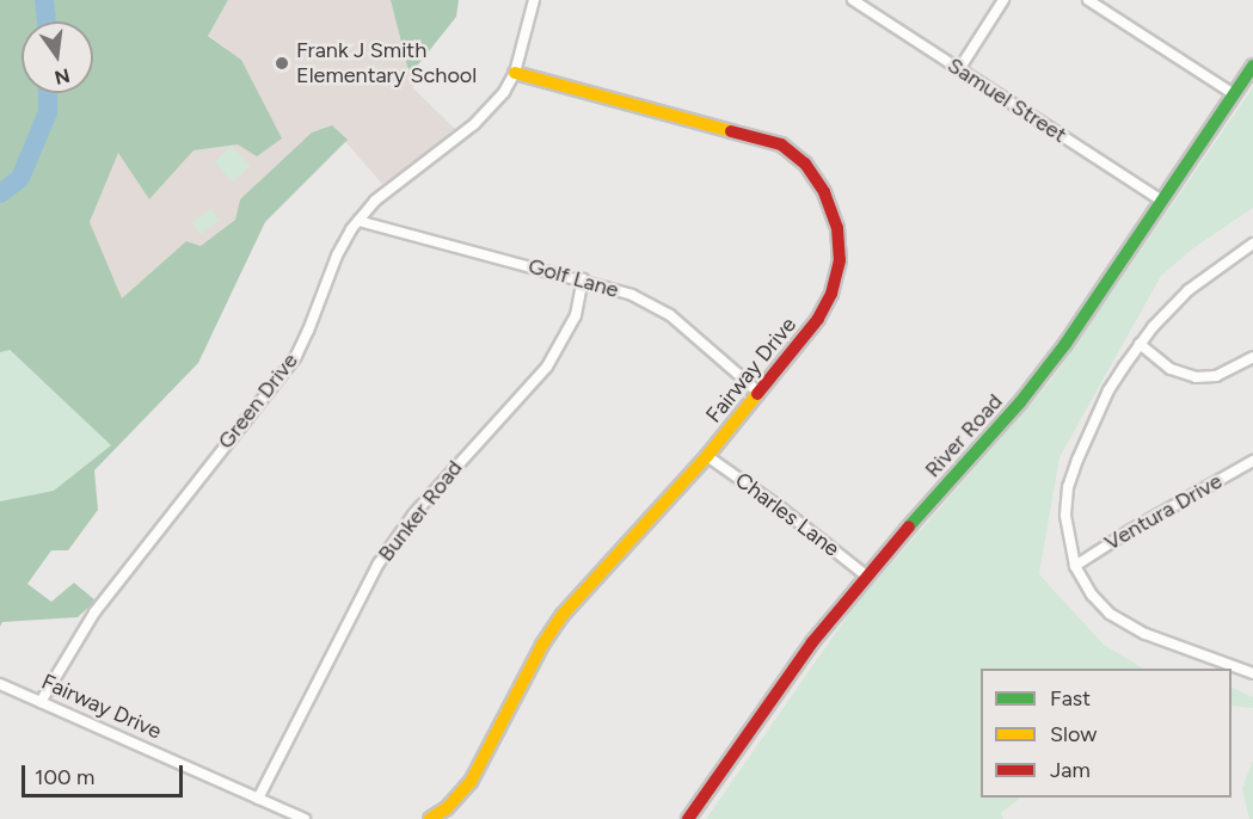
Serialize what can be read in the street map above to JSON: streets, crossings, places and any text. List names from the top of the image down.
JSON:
{
  "streets": {
    "street": [
      "Samuel Street",
      "Golf Lane",
      "Fairway Drive",
      "Green Drive",
      "River Road",
      "Bunker Road",
      "Ventura Drive",
      "Charles Lane"
    ]
  },
  "crossings": [
    ["Samuel Street", "River Road"],
    ["Golf Lane", "Fairway Drive"],
    ["Golf Lane", "Green Drive"],
    ["Golf Lane", "Bunker Road"],
    ["Fairway Drive", "Green Drive"],
    ["Fairway Drive", "Bunker Road"],
    ["Fairway Drive", "Charles Lane"],
    ["River Road", "Charles Lane"]
  ],
  "places": ["Frank J Smith Elementary School"],
  "legend": ["Fast", "Slow", "Jam"],
  "scale_bar": "100 m",
  "north": "bottom"
}
